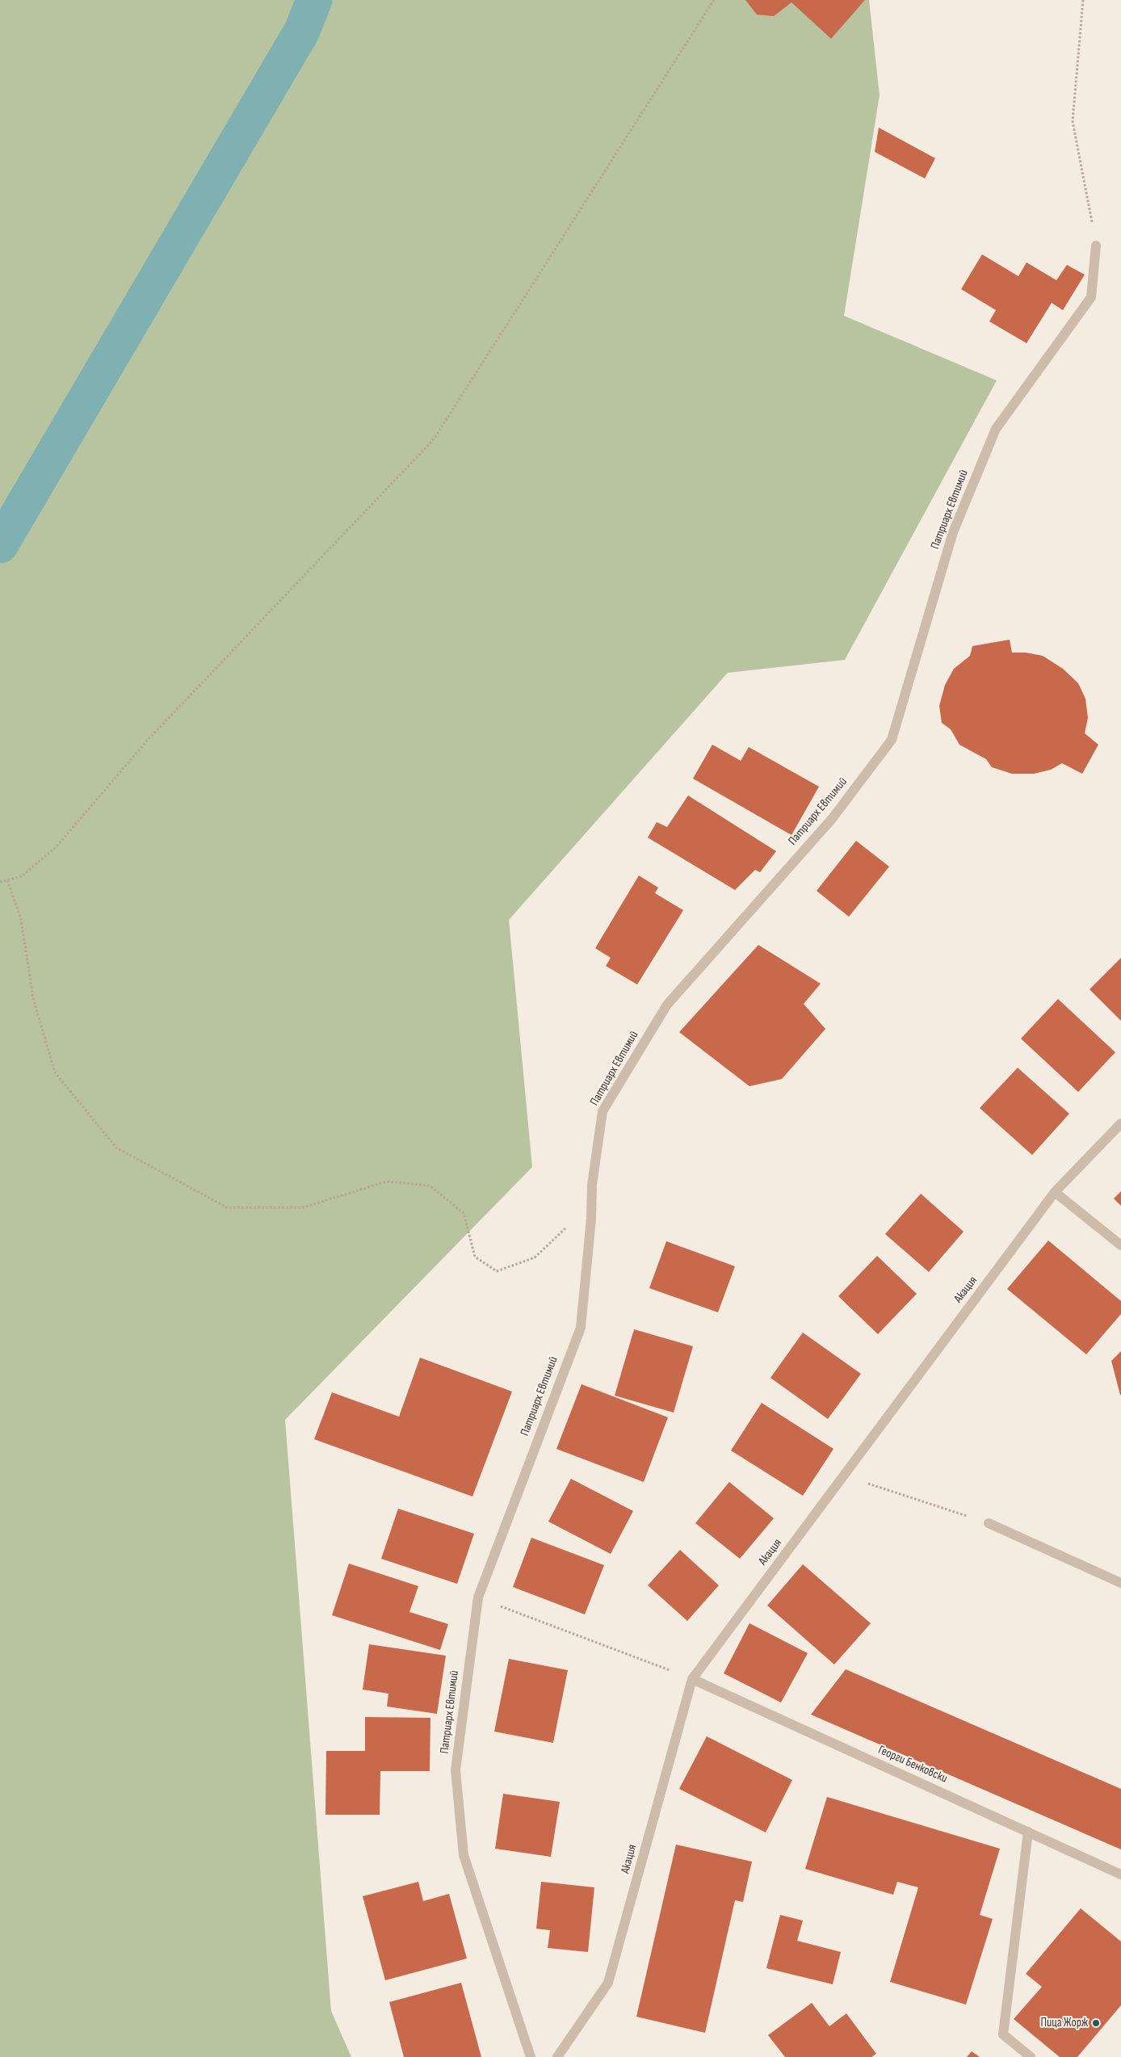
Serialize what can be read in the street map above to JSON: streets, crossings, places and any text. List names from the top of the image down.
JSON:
{
  "streets": {
    "street": ["Патриарх Евтимий", "Акация", "Георги Бенковски"]
  },
  "crossings": [
    ["Акация", "Георги Бенковски"]
  ],
  "places": ["Пица Жорж"]
}
